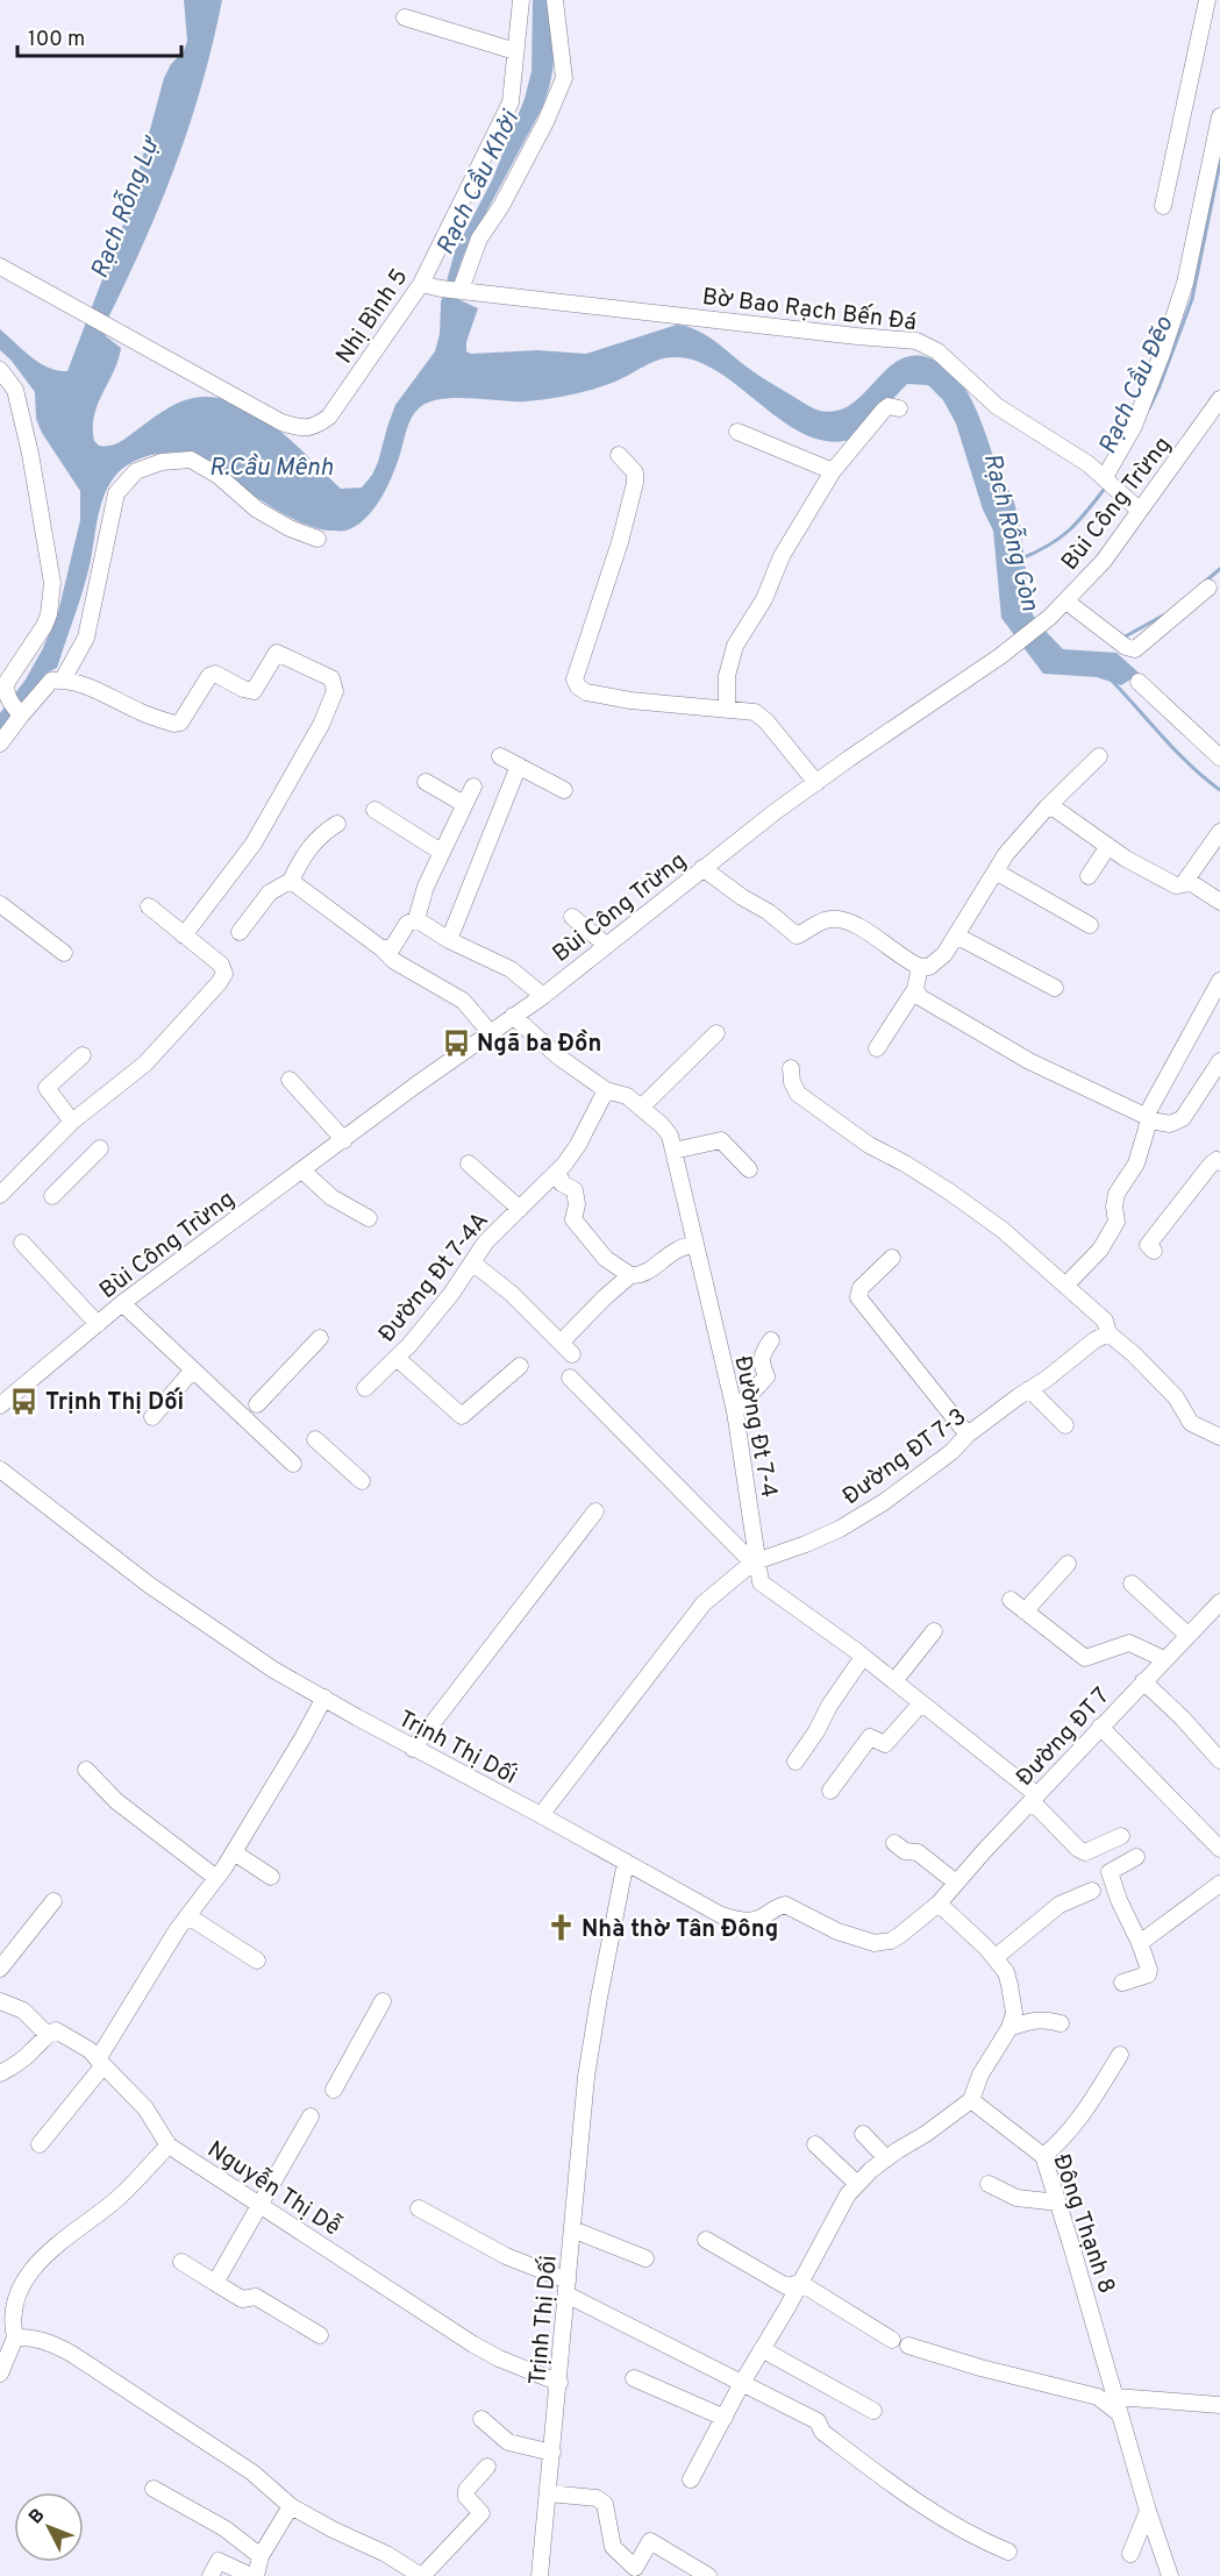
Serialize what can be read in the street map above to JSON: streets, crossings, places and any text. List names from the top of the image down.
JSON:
{
  "streets": {
    "street": [
      "Bờ Bao Rạch Bến Đá",
      "Nhị Bình 5",
      "Bùi Công Trừng",
      "Đường Đt 7-4A",
      "Đường Đt 7-4",
      "Đường ĐT 7-3",
      "Đường ĐT 7",
      "Trịnh Thị Dối",
      "Nguyễn Thị Dễ",
      "Đông Thạnh 8"
    ]
  },
  "crossings": [
    ["Bờ Bao Rạch Bến Đá", "Nhị Bình 5"],
    ["Bờ Bao Rạch Bến Đá", "Bùi Công Trừng"],
    ["Bùi Công Trừng", "Đường Đt 7-4"],
    ["Đường Đt 7-4A", "Đường Đt 7-4"],
    ["Đường Đt 7-4", "Đường ĐT 7-3"],
    ["Đường Đt 7-4", "Đường ĐT 7"],
    ["Đường ĐT 7-3", "Trịnh Thị Dối"],
    ["Đường ĐT 7", "Trịnh Thị Dối"],
    ["Trịnh Thị Dối", "Nguyễn Thị Dễ"]
  ],
  "water": [
    "Rạch Cầu Khởi",
    "Rạch Rỗng Lự",
    "Rạch Cầu Đẽo",
    "R.Cầu Mênh",
    "Rạch Rỗng Gòn"
  ],
  "places": {
    "bus stop": ["Ngã ba Đồn", "Trịnh Thị Dối"],
    "church": ["Nhà thờ Tân Đông"]
  },
  "scale_bar": "100 m",
  "north": "top left"
}
